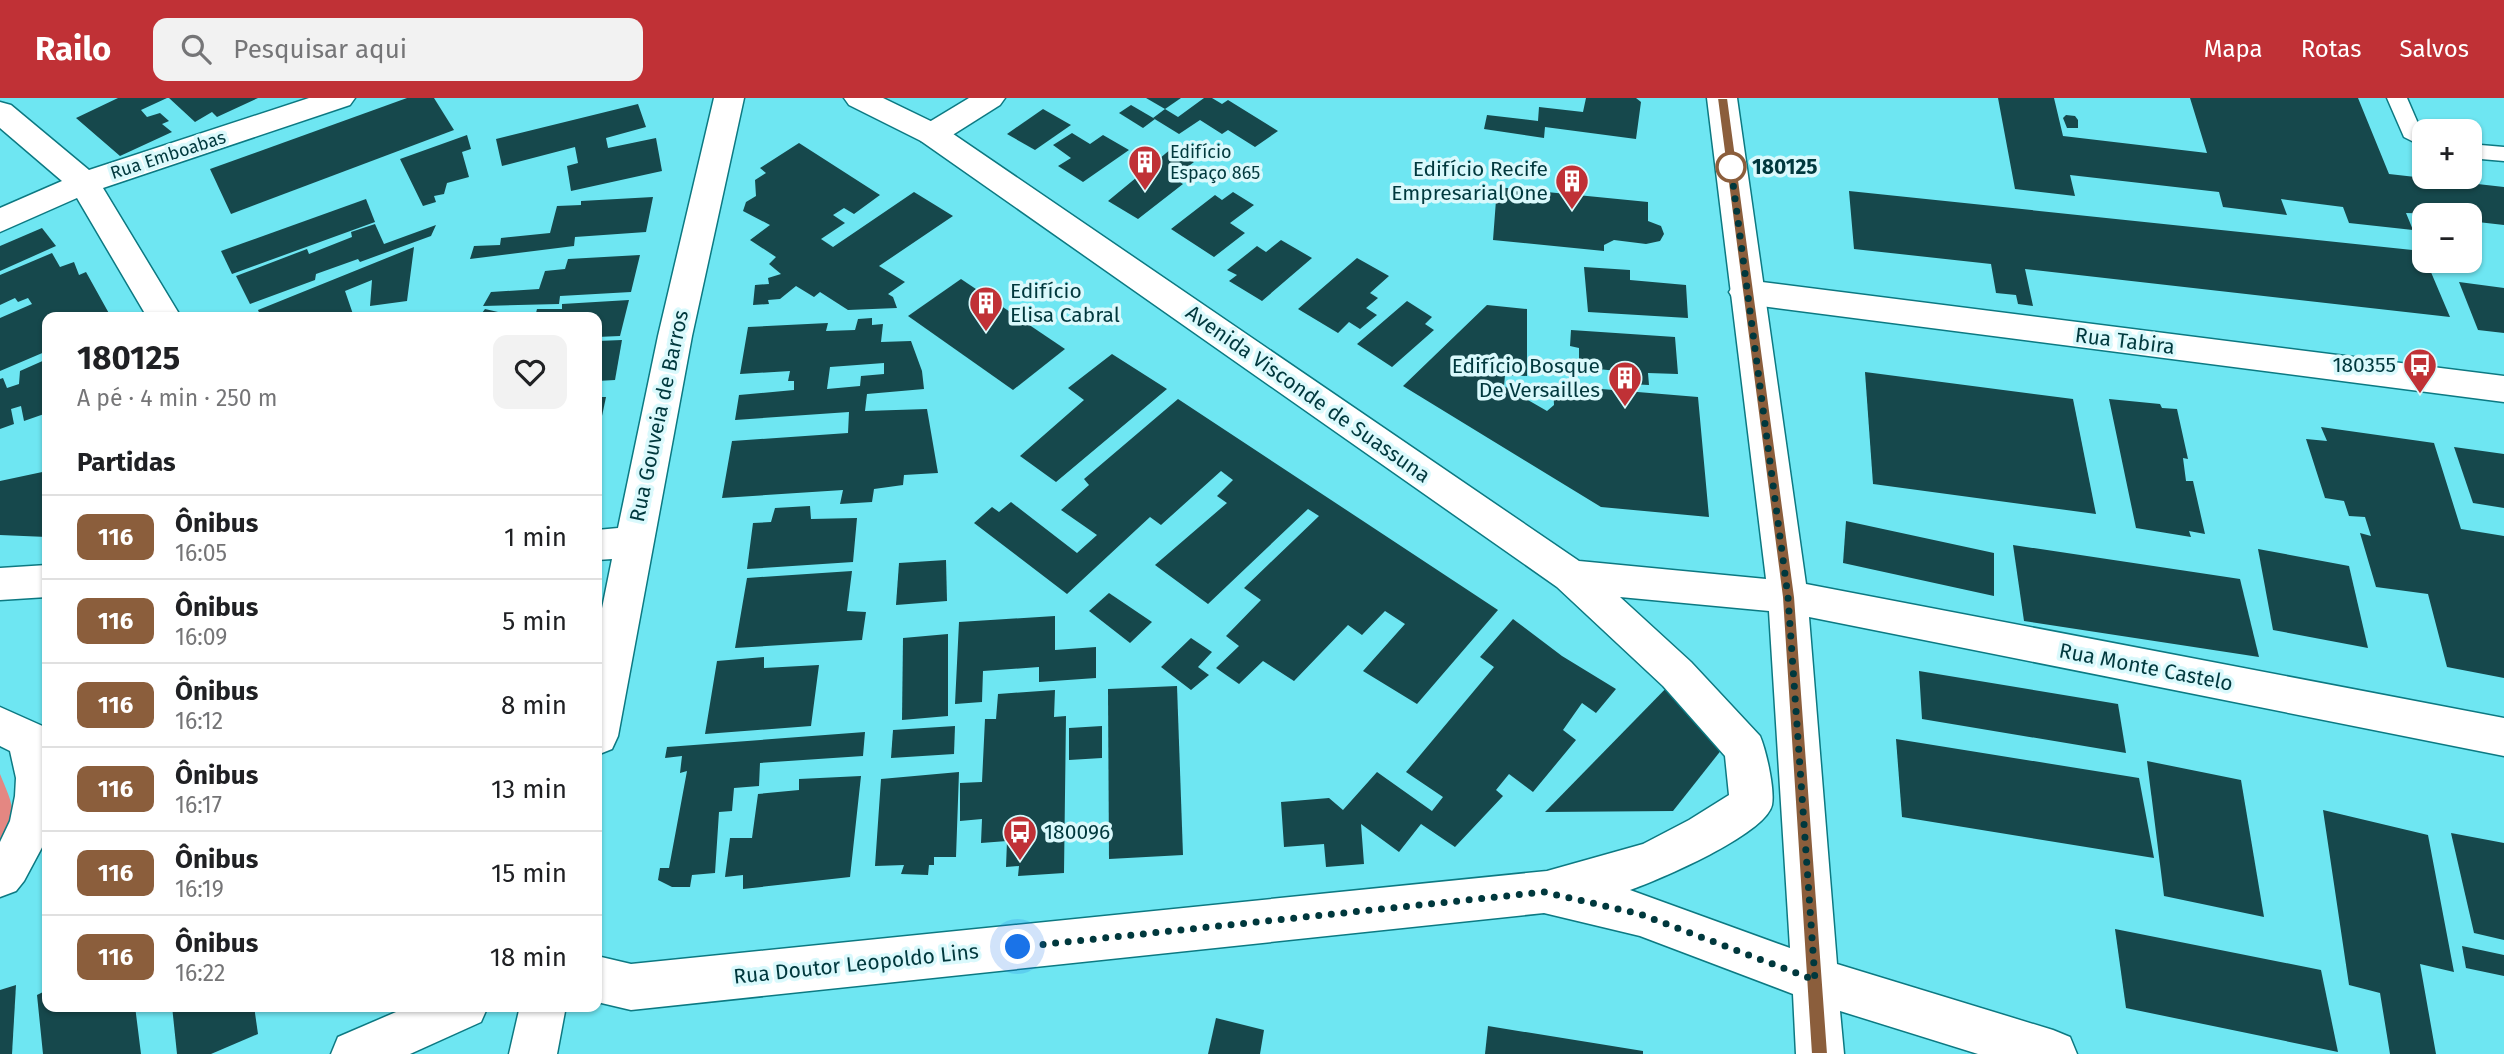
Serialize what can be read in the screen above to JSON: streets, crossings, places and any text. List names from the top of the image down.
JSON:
{
  "streets": {
    "main road": [
      "Rua Emboabas",
      "Rua Tabira",
      "Avenida Visconde de Suassuna",
      "Rua Gouveia de Barros",
      "Rua Monte Castelo",
      "Rua Doutor Leopoldo Lins"
    ]
  },
  "crossings": [
    ["Avenida Visconde de Suassuna", "Rua Monte Castelo"]
  ],
  "places": {
    "other": ["180125"],
    "building": [
      "Edifício Espaço 865",
      "Edifício Recife Empresarial One",
      "Edifício Elisa Cabral",
      "Edifício Bosque De Versailles"
    ],
    "bus stop": ["180355", "180096"]
  },
  "lines": ["bus line 116"],
  "page": {
    "header": "Railo",
    "search": "Pesquisar aqui",
    "nav": ["Mapa", "Rotas", "Salvos"],
    "map_buttons": ["+", "−"],
    "heading": [
      ["180125", "A pé · 4 min · 250 m"],
      "Partidas"
    ],
    "list": [
      {
        "mark": "116",
        "name": "Ônibus",
        "note": "16:05",
        "value": "1 min"
      },
      {
        "mark": "116",
        "name": "Ônibus",
        "note": "16:09",
        "value": "5 min"
      },
      {
        "mark": "116",
        "name": "Ônibus",
        "note": "16:12",
        "value": "8 min"
      },
      {
        "mark": "116",
        "name": "Ônibus",
        "note": "16:17",
        "value": "13 min"
      },
      {
        "mark": "116",
        "name": "Ônibus",
        "note": "16:19",
        "value": "15 min"
      },
      {
        "mark": "116",
        "name": "Ônibus",
        "note": "16:22",
        "value": "18 min"
      }
    ]
  }
}
